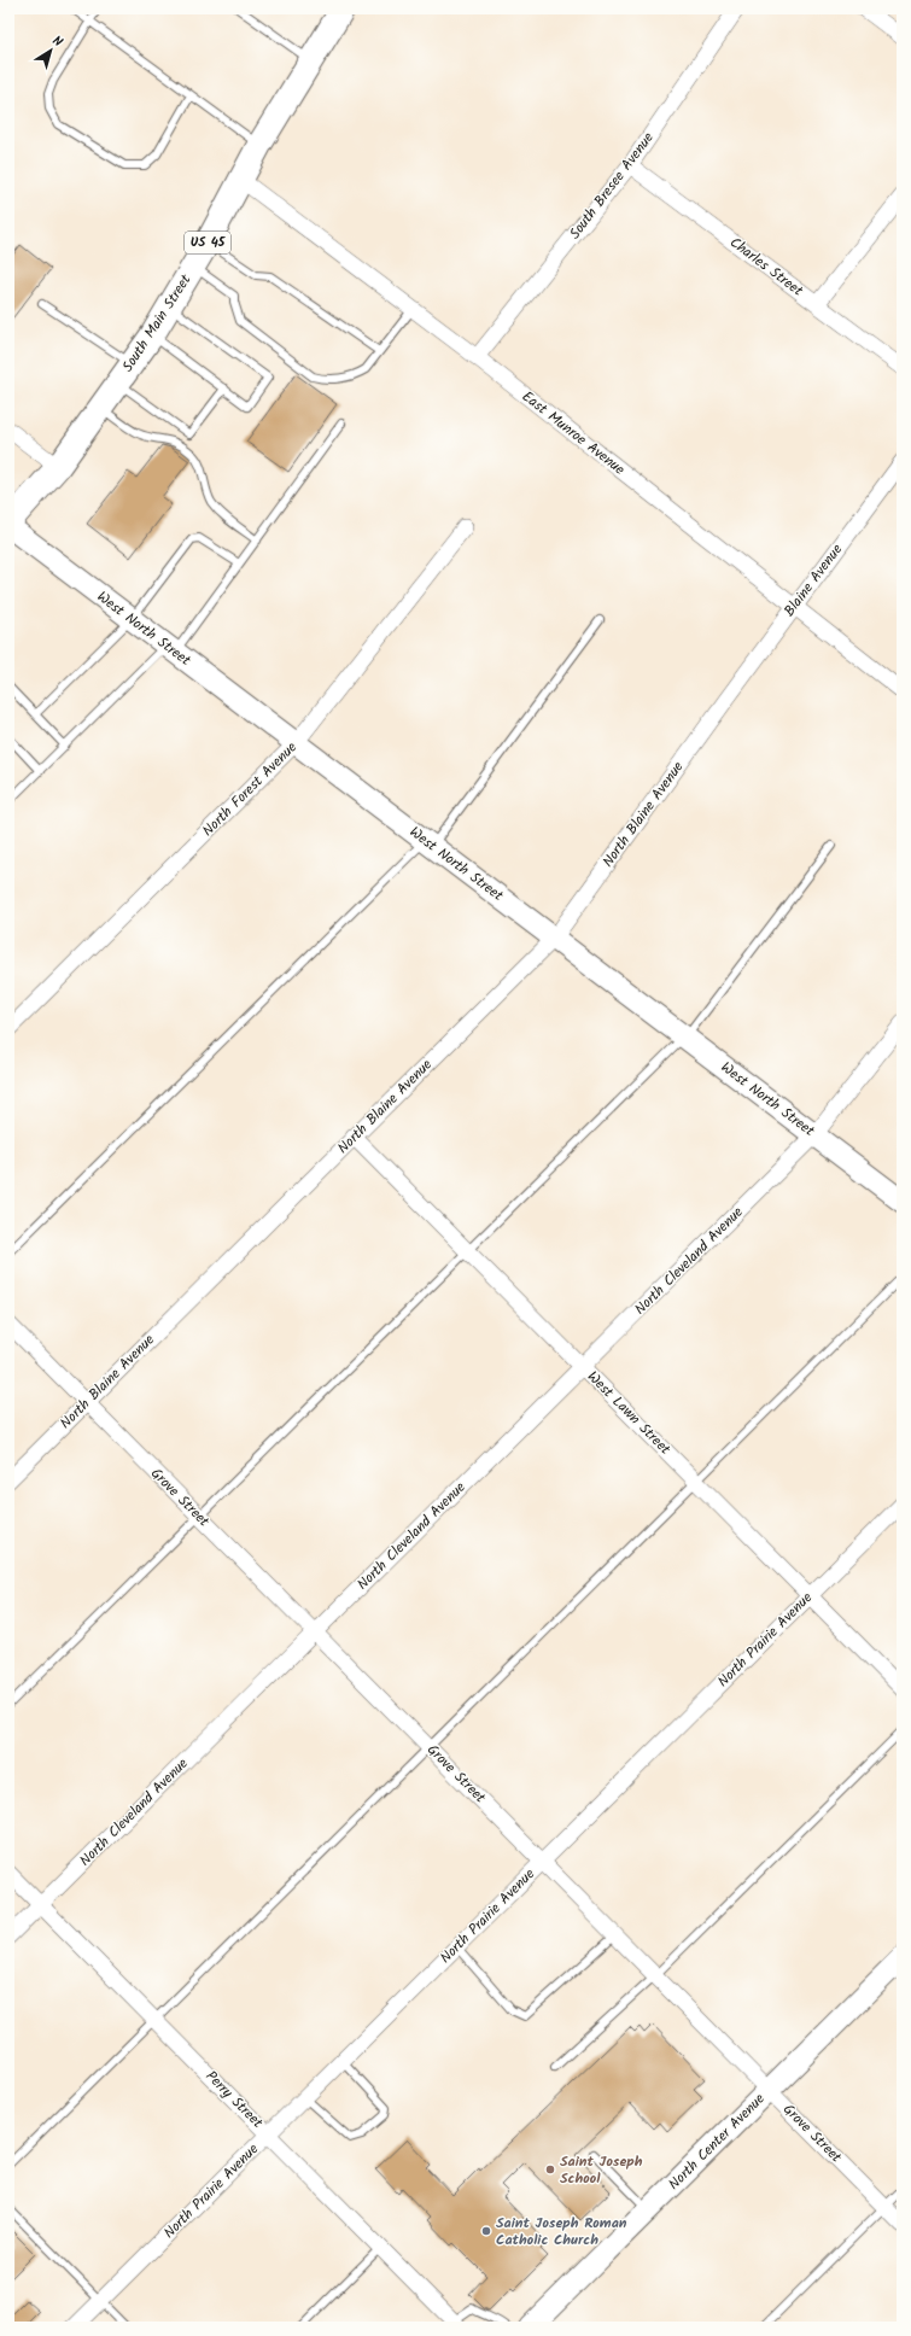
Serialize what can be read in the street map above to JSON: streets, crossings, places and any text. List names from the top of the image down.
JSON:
{
  "streets": {
    "main road": [
      "US 45",
      "South Main Street",
      "West North Street",
      "North Center Avenue"
    ],
    "street": [
      "South Bresee Avenue",
      "Charles Street",
      "East Munroe Avenue",
      "Blaine Avenue",
      "North Forest Avenue",
      "North Blaine Avenue",
      "North Cleveland Avenue",
      "West Lawn Street",
      "Grove Street",
      "North Prairie Avenue",
      "Perry Street"
    ]
  },
  "crossings": [
    ["South Bresee Avenue", "Charles Street"],
    ["South Bresee Avenue", "East Munroe Avenue"],
    ["South Main Street", "East Munroe Avenue"],
    ["South Main Street", "West North Street"],
    ["East Munroe Avenue", "Blaine Avenue"],
    ["Blaine Avenue", "North Blaine Avenue"],
    ["West North Street", "North Forest Avenue"],
    ["West North Street", "North Blaine Avenue"],
    ["West North Street", "North Cleveland Avenue"],
    ["North Blaine Avenue", "West Lawn Street"],
    ["North Blaine Avenue", "Grove Street"],
    ["North Cleveland Avenue", "West Lawn Street"],
    ["North Cleveland Avenue", "Grove Street"],
    ["North Cleveland Avenue", "Perry Street"],
    ["West Lawn Street", "North Prairie Avenue"],
    ["Grove Street", "North Prairie Avenue"],
    ["Grove Street", "North Center Avenue"],
    ["North Prairie Avenue", "Perry Street"]
  ],
  "places": ["Saint Joseph School", "Saint Joseph Roman Catholic Church"],
  "north": "top right"
}
